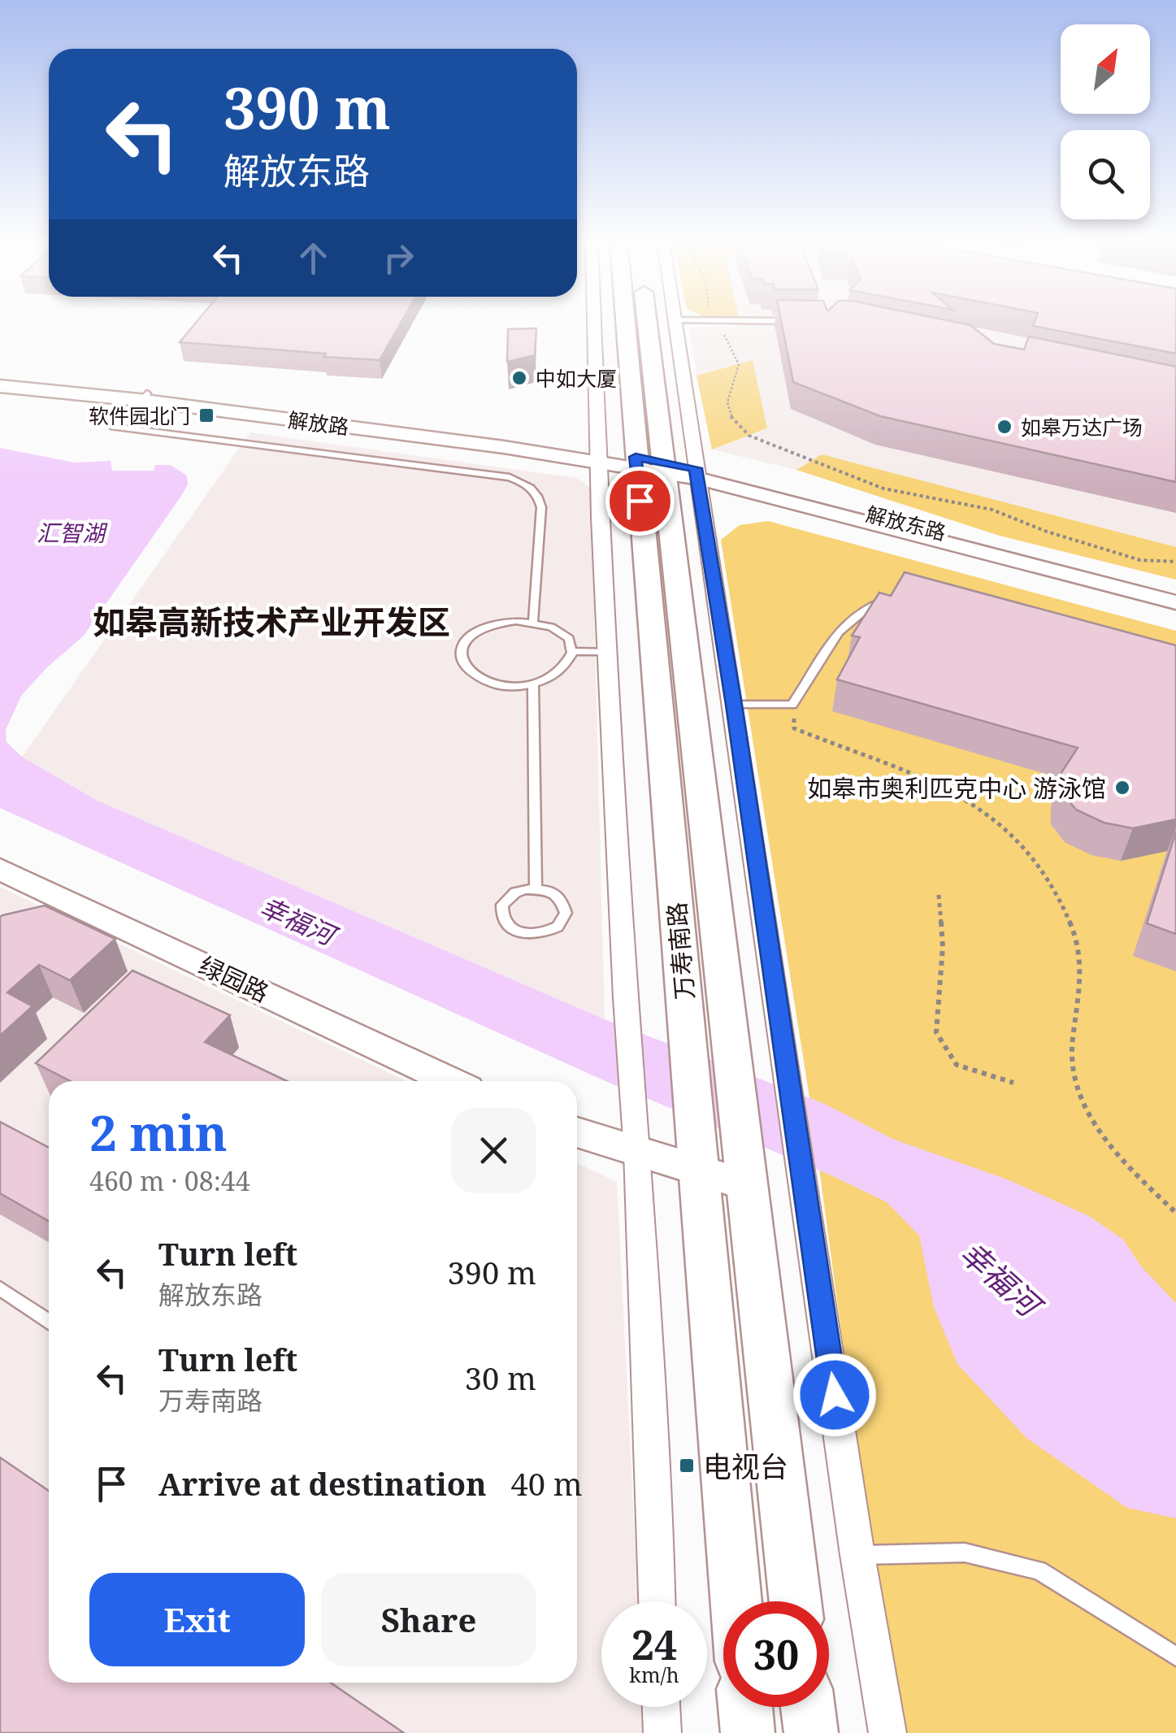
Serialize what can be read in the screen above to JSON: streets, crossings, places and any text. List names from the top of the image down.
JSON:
{
  "streets": {
    "main road": ["万寿南路"],
    "street": ["解放路", "解放东路", "绿园路"]
  },
  "crossings": [
    ["解放路", "解放东路"],
    ["解放路", "万寿南路"],
    ["解放东路", "万寿南路"]
  ],
  "districts": ["如皋高新技术产业开发区"],
  "water": ["汇智湖", "幸福河"],
  "places": {
    "other": ["中如大厦", "如皋万达广场", "如皋市奥利匹克中心 游泳馆"],
    "transit": ["软件园北门", "电视台"]
  },
  "north": "top right",
  "page": {
    "turn": ["390 m", "解放东路"],
    "heading": ["2 min", "460 m · 08:44"],
    "list": [
      {
        "name": "Turn left",
        "note": "解放东路",
        "value": "390 m"
      },
      {
        "name": "Turn left",
        "note": "万寿南路",
        "value": "30 m"
      },
      {
        "name": "Arrive at destination",
        "value": "40 m"
      }
    ],
    "buttons": ["Exit", "Share"],
    "speed": "24 km/h",
    "limit": "30"
  }
}
